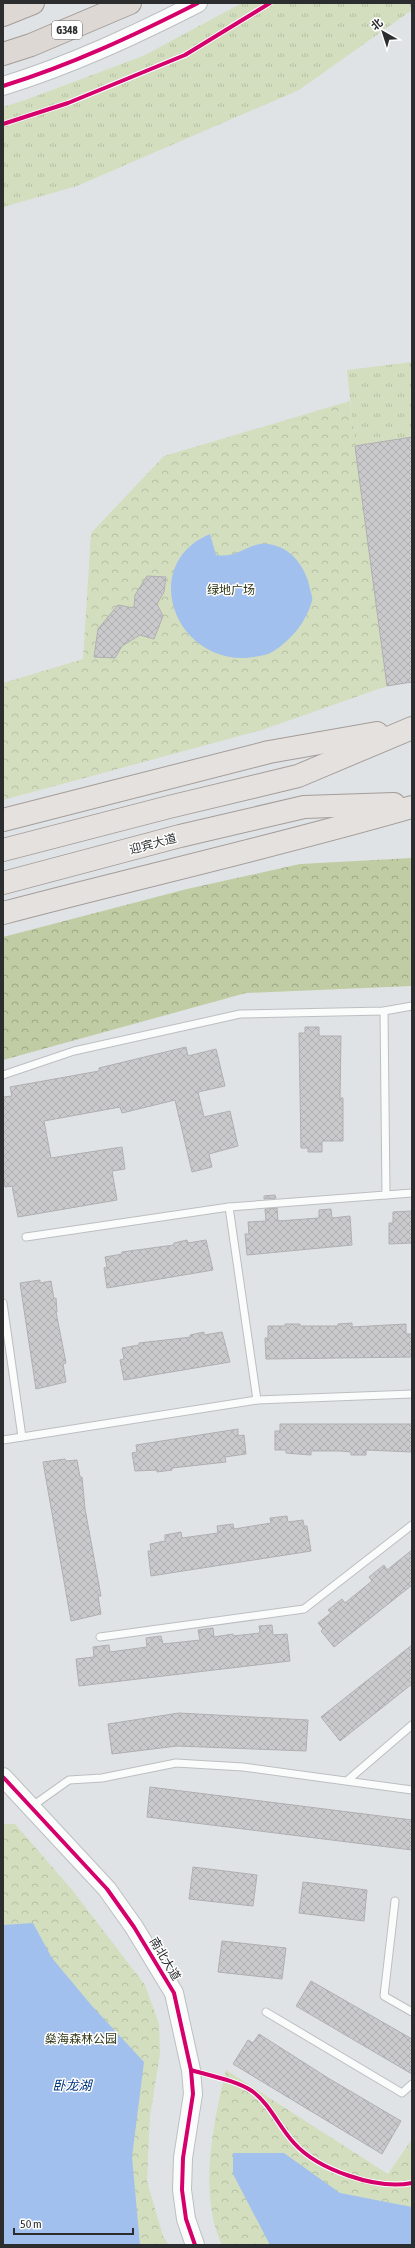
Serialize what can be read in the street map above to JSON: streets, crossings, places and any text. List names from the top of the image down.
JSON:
{
  "streets": {
    "highway": ["G348"],
    "main road": ["迎宾大道"],
    "street": ["南北大道"]
  },
  "water": ["卧龙湖"],
  "parks": ["绿地广场", "燊海森林公园"],
  "scale_bar": "50 m",
  "north": "top left"
}
